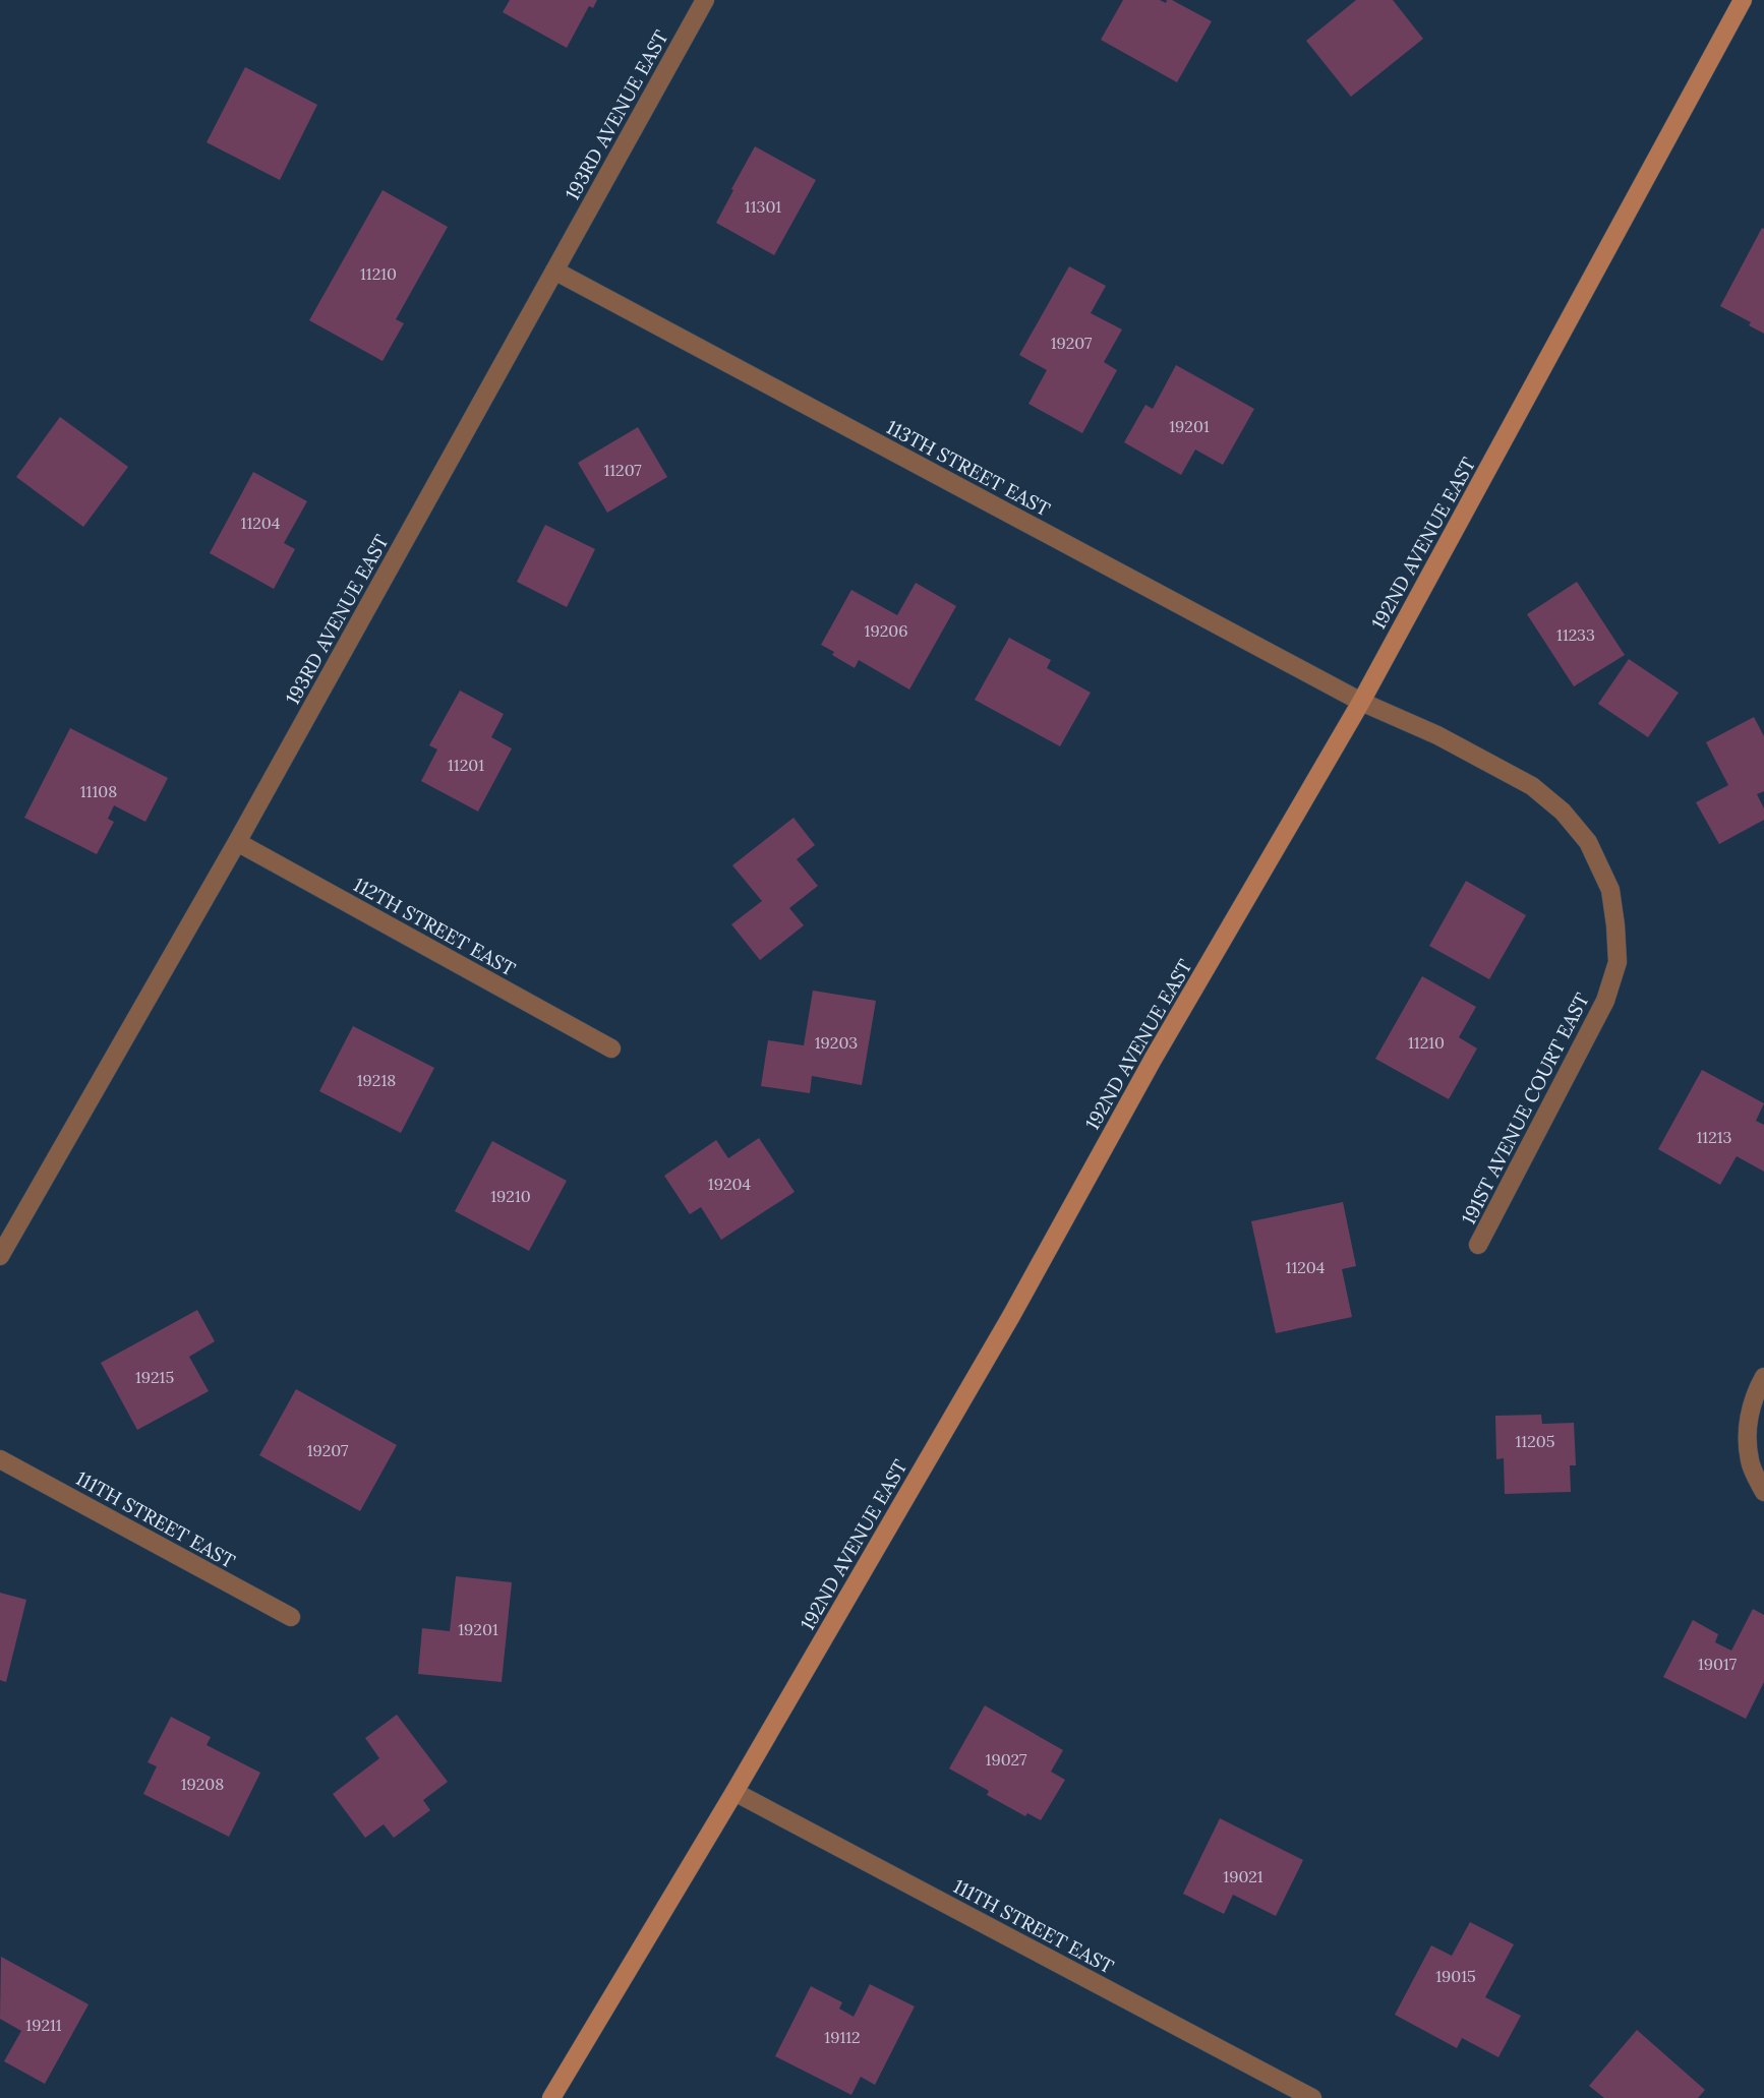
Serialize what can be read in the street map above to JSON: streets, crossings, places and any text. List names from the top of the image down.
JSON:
{
  "streets": {
    "street": [
      "193RD AVENUE EAST",
      "113TH STREET EAST",
      "192ND AVENUE EAST",
      "112TH STREET EAST",
      "191ST AVENUE COURT EAST",
      "111TH STREET EAST"
    ]
  },
  "crossings": [
    ["193RD AVENUE EAST", "113TH STREET EAST"],
    ["193RD AVENUE EAST", "112TH STREET EAST"],
    ["113TH STREET EAST", "192ND AVENUE EAST"],
    ["113TH STREET EAST", "191ST AVENUE COURT EAST"],
    ["192ND AVENUE EAST", "111TH STREET EAST"]
  ],
  "house_numbers": [
    "11301",
    "11210",
    "19207",
    "19201",
    "11207",
    "11204",
    "19206",
    "11233",
    "11201",
    "11108",
    "19203",
    "11210",
    "19218",
    "11213",
    "19204",
    "19210",
    "11204",
    "19215",
    "11205",
    "19207",
    "19201",
    "19017",
    "19027",
    "19208",
    "19021",
    "19015",
    "19211",
    "19112"
  ]
}
